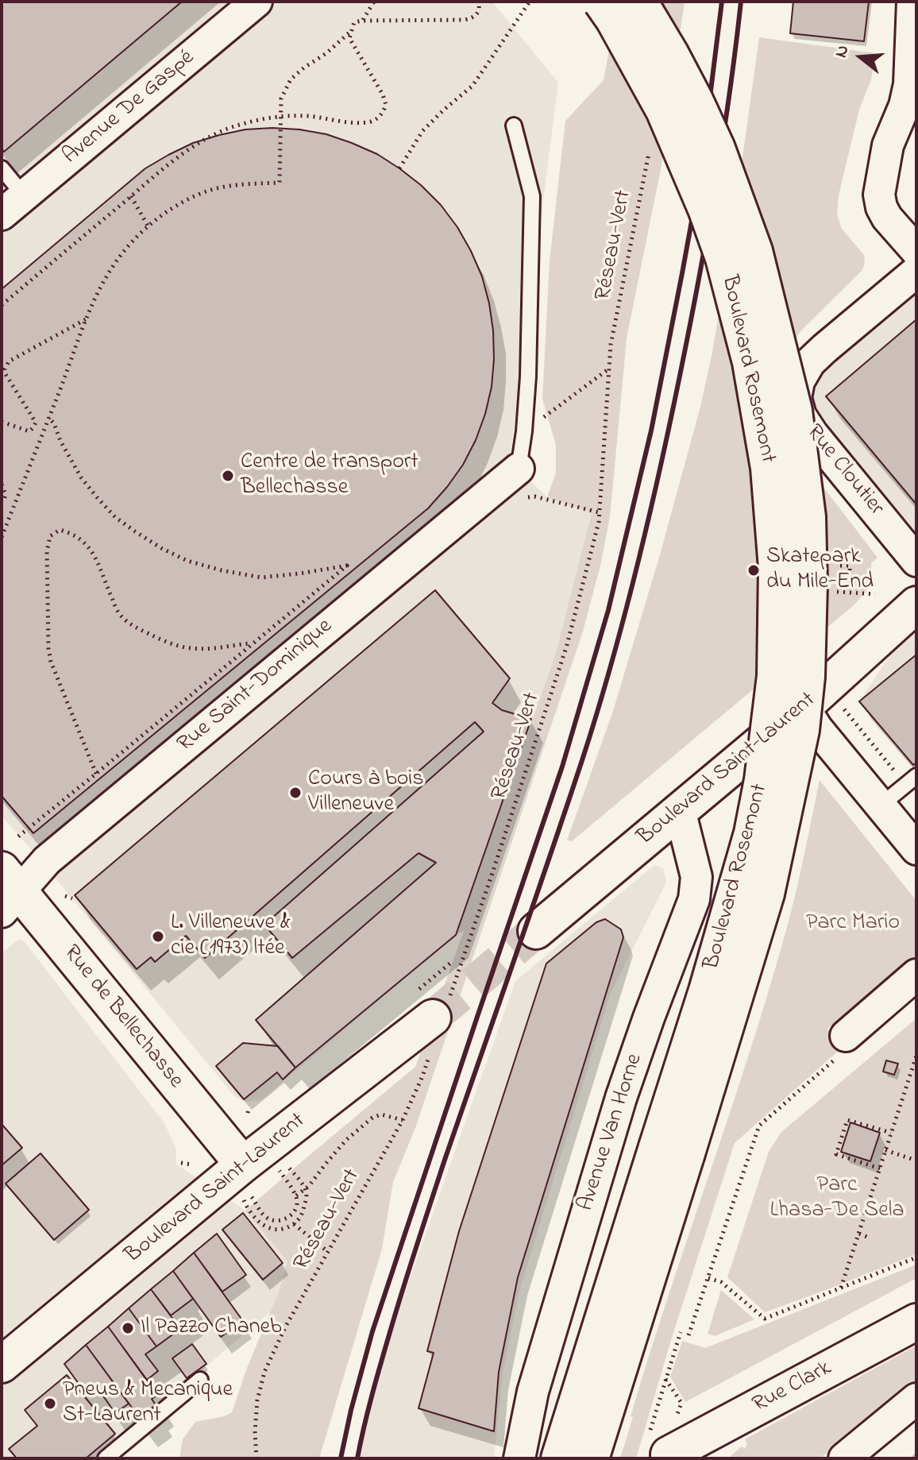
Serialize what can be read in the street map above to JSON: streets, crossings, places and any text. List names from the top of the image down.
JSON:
{
  "streets": {
    "main road": [
      "Boulevard Rosemont",
      "Boulevard Saint-Laurent",
      "Rue de Bellechasse",
      "Rue Clark"
    ],
    "street": [
      "Avenue De Gaspé",
      "Rue Cloutier",
      "Rue Saint-Dominique",
      "Avenue Van Horne"
    ],
    "path": ["Réseau-Vert"]
  },
  "crossings": [
    ["Réseau-Vert", "Boulevard Saint-Laurent"],
    ["Rue Saint-Dominique", "Rue de Bellechasse"],
    ["Boulevard Saint-Laurent", "Rue de Bellechasse"],
    ["Boulevard Saint-Laurent", "Avenue Van Horne"]
  ],
  "parks": ["Parc Mario", "Parc Lhasa-De Sela"],
  "places": [
    "Centre de transport Bellechasse",
    "Skatepark du Mile-End",
    "Cours à bois Villeneuve",
    "L. Villeneuve & cie (1973) ltée",
    "Il Pazzo Chaneb",
    "Pneus & Mecanique St-Laurent"
  ],
  "north": "left"
}
